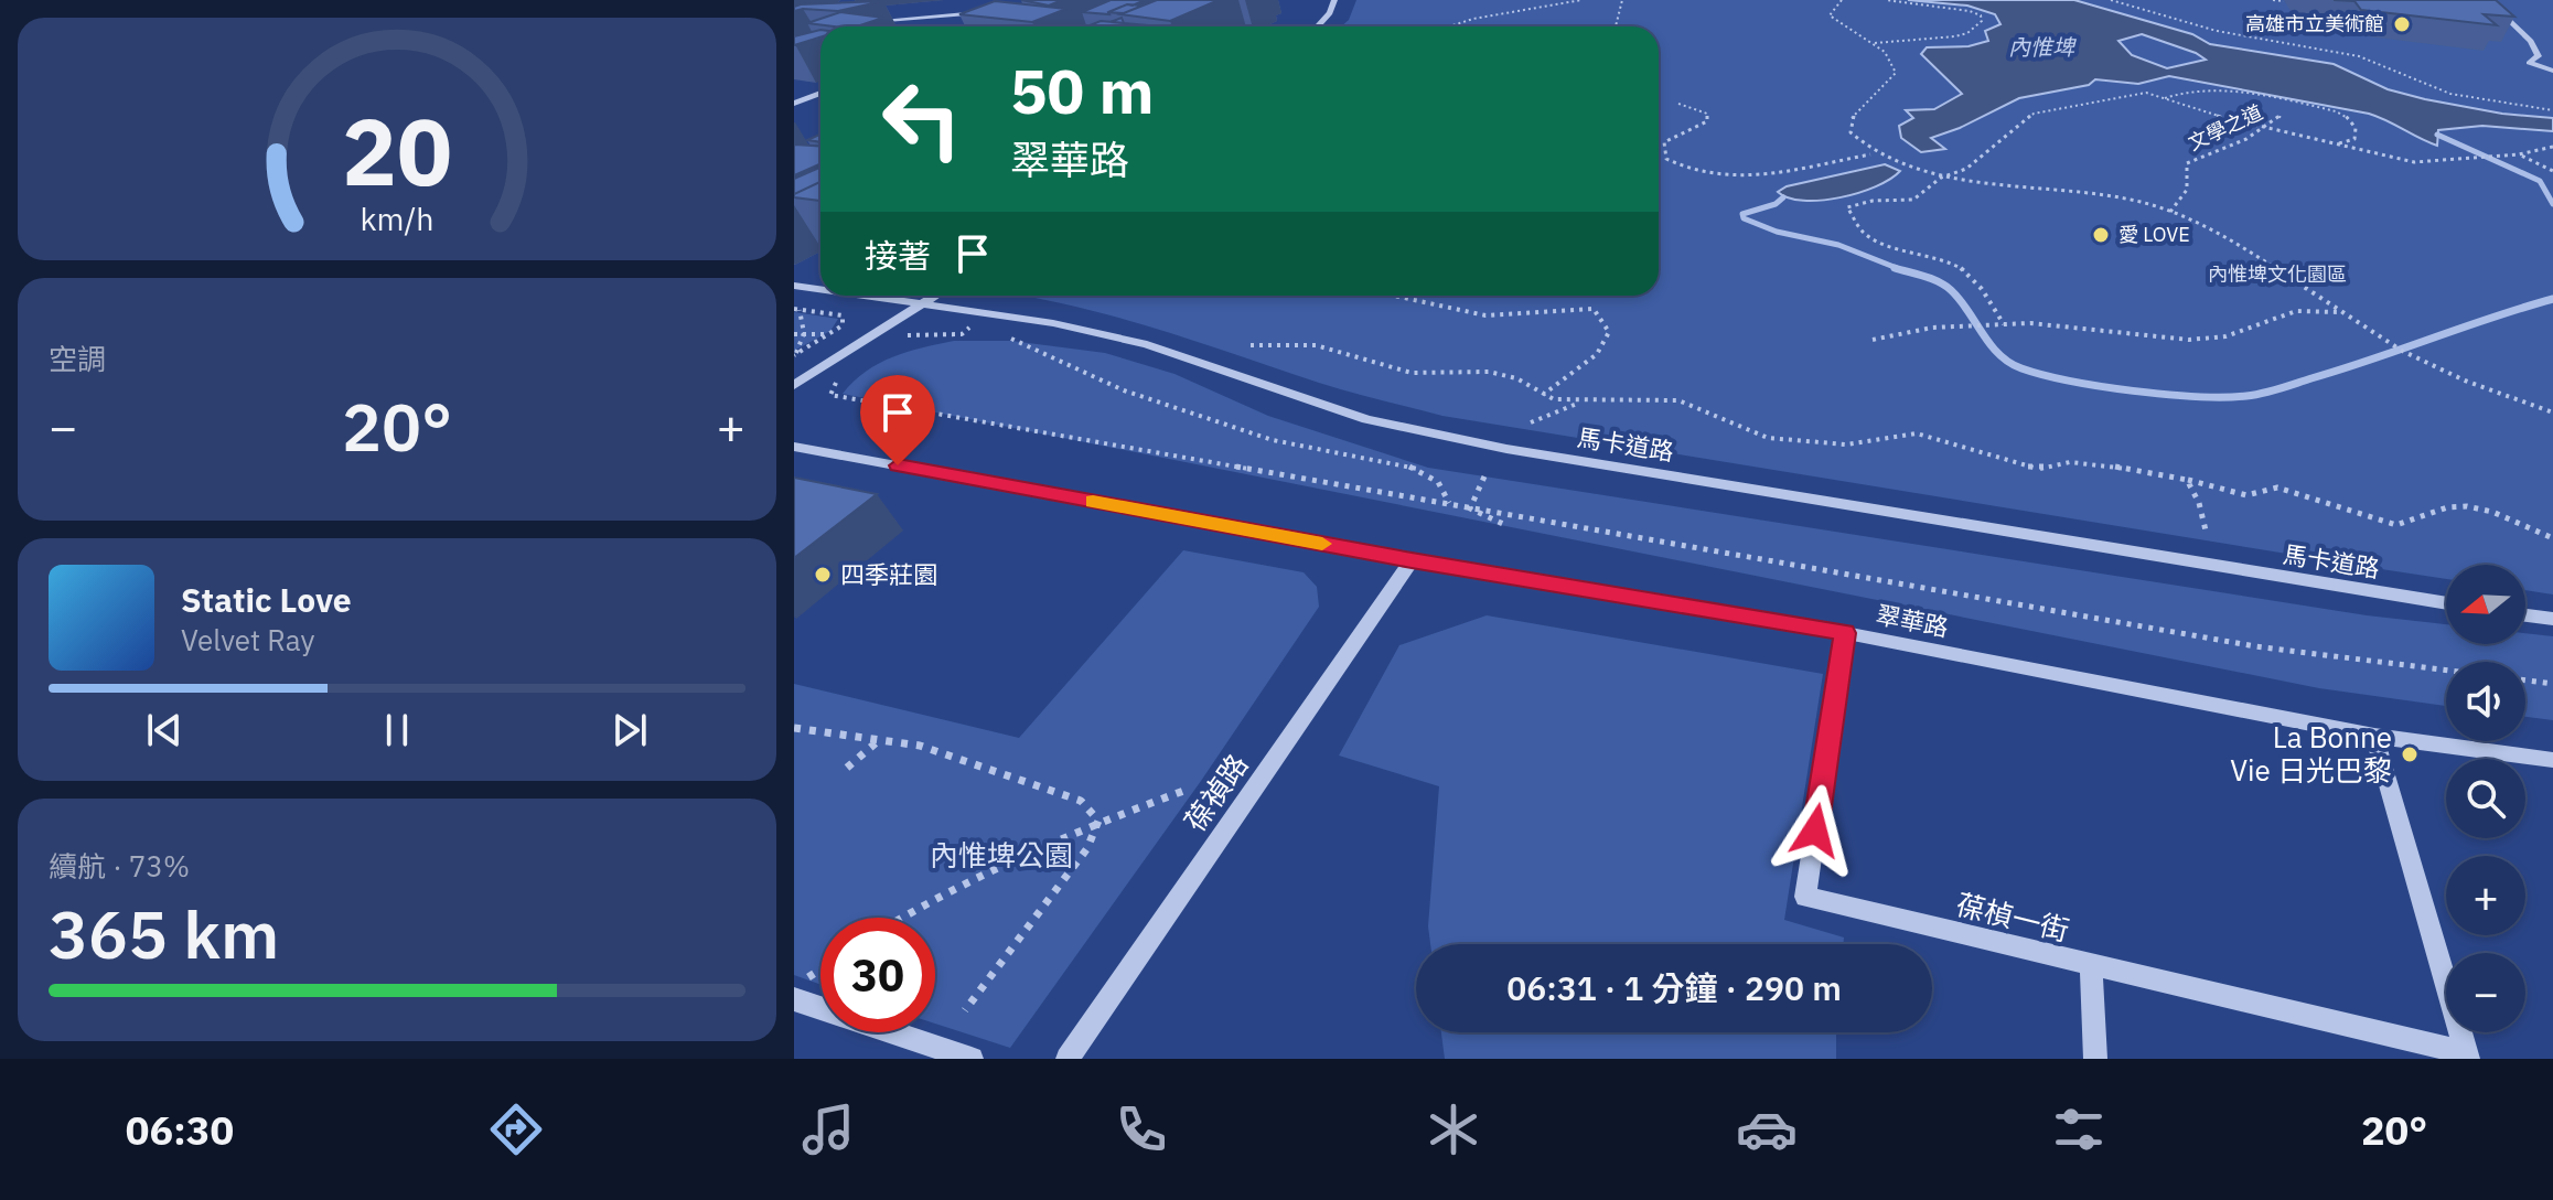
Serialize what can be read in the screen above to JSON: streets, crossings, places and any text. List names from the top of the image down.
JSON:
{
  "streets": {
    "street": [
      "馬卡道路",
      "翠華路",
      "葆禎路",
      "葆楨一街"
    ],
    "path": ["文學之道"]
  },
  "crossings": [
    ["翠華路", "葆禎路"],
    ["翠華路", "葆楨一街"]
  ],
  "water": ["內惟埤"],
  "parks": ["內惟埤文化園區", "內惟埤公園"],
  "places": [
    "高雄市立美術館",
    "愛 LOVE",
    "四季莊園",
    "La Bonne Vie 日光巴黎"
  ],
  "north": "left",
  "page": {
    "turn": ["50 m", "翠華路"],
    "then": "接著",
    "tile": [
      "空調",
      ["續航 · 73%", "365 km"]
    ],
    "heat": ["−", "20°", "+"],
    "song": ["Static Love", "Velvet Ray"],
    "map_buttons": ["+", "−"],
    "limit": "30",
    "trip": "06:31 · 1 分鐘 · 290 m",
    "tabs": ["06:30", "20°"],
    "gauge": ["20", "km/h"]
  }
}
